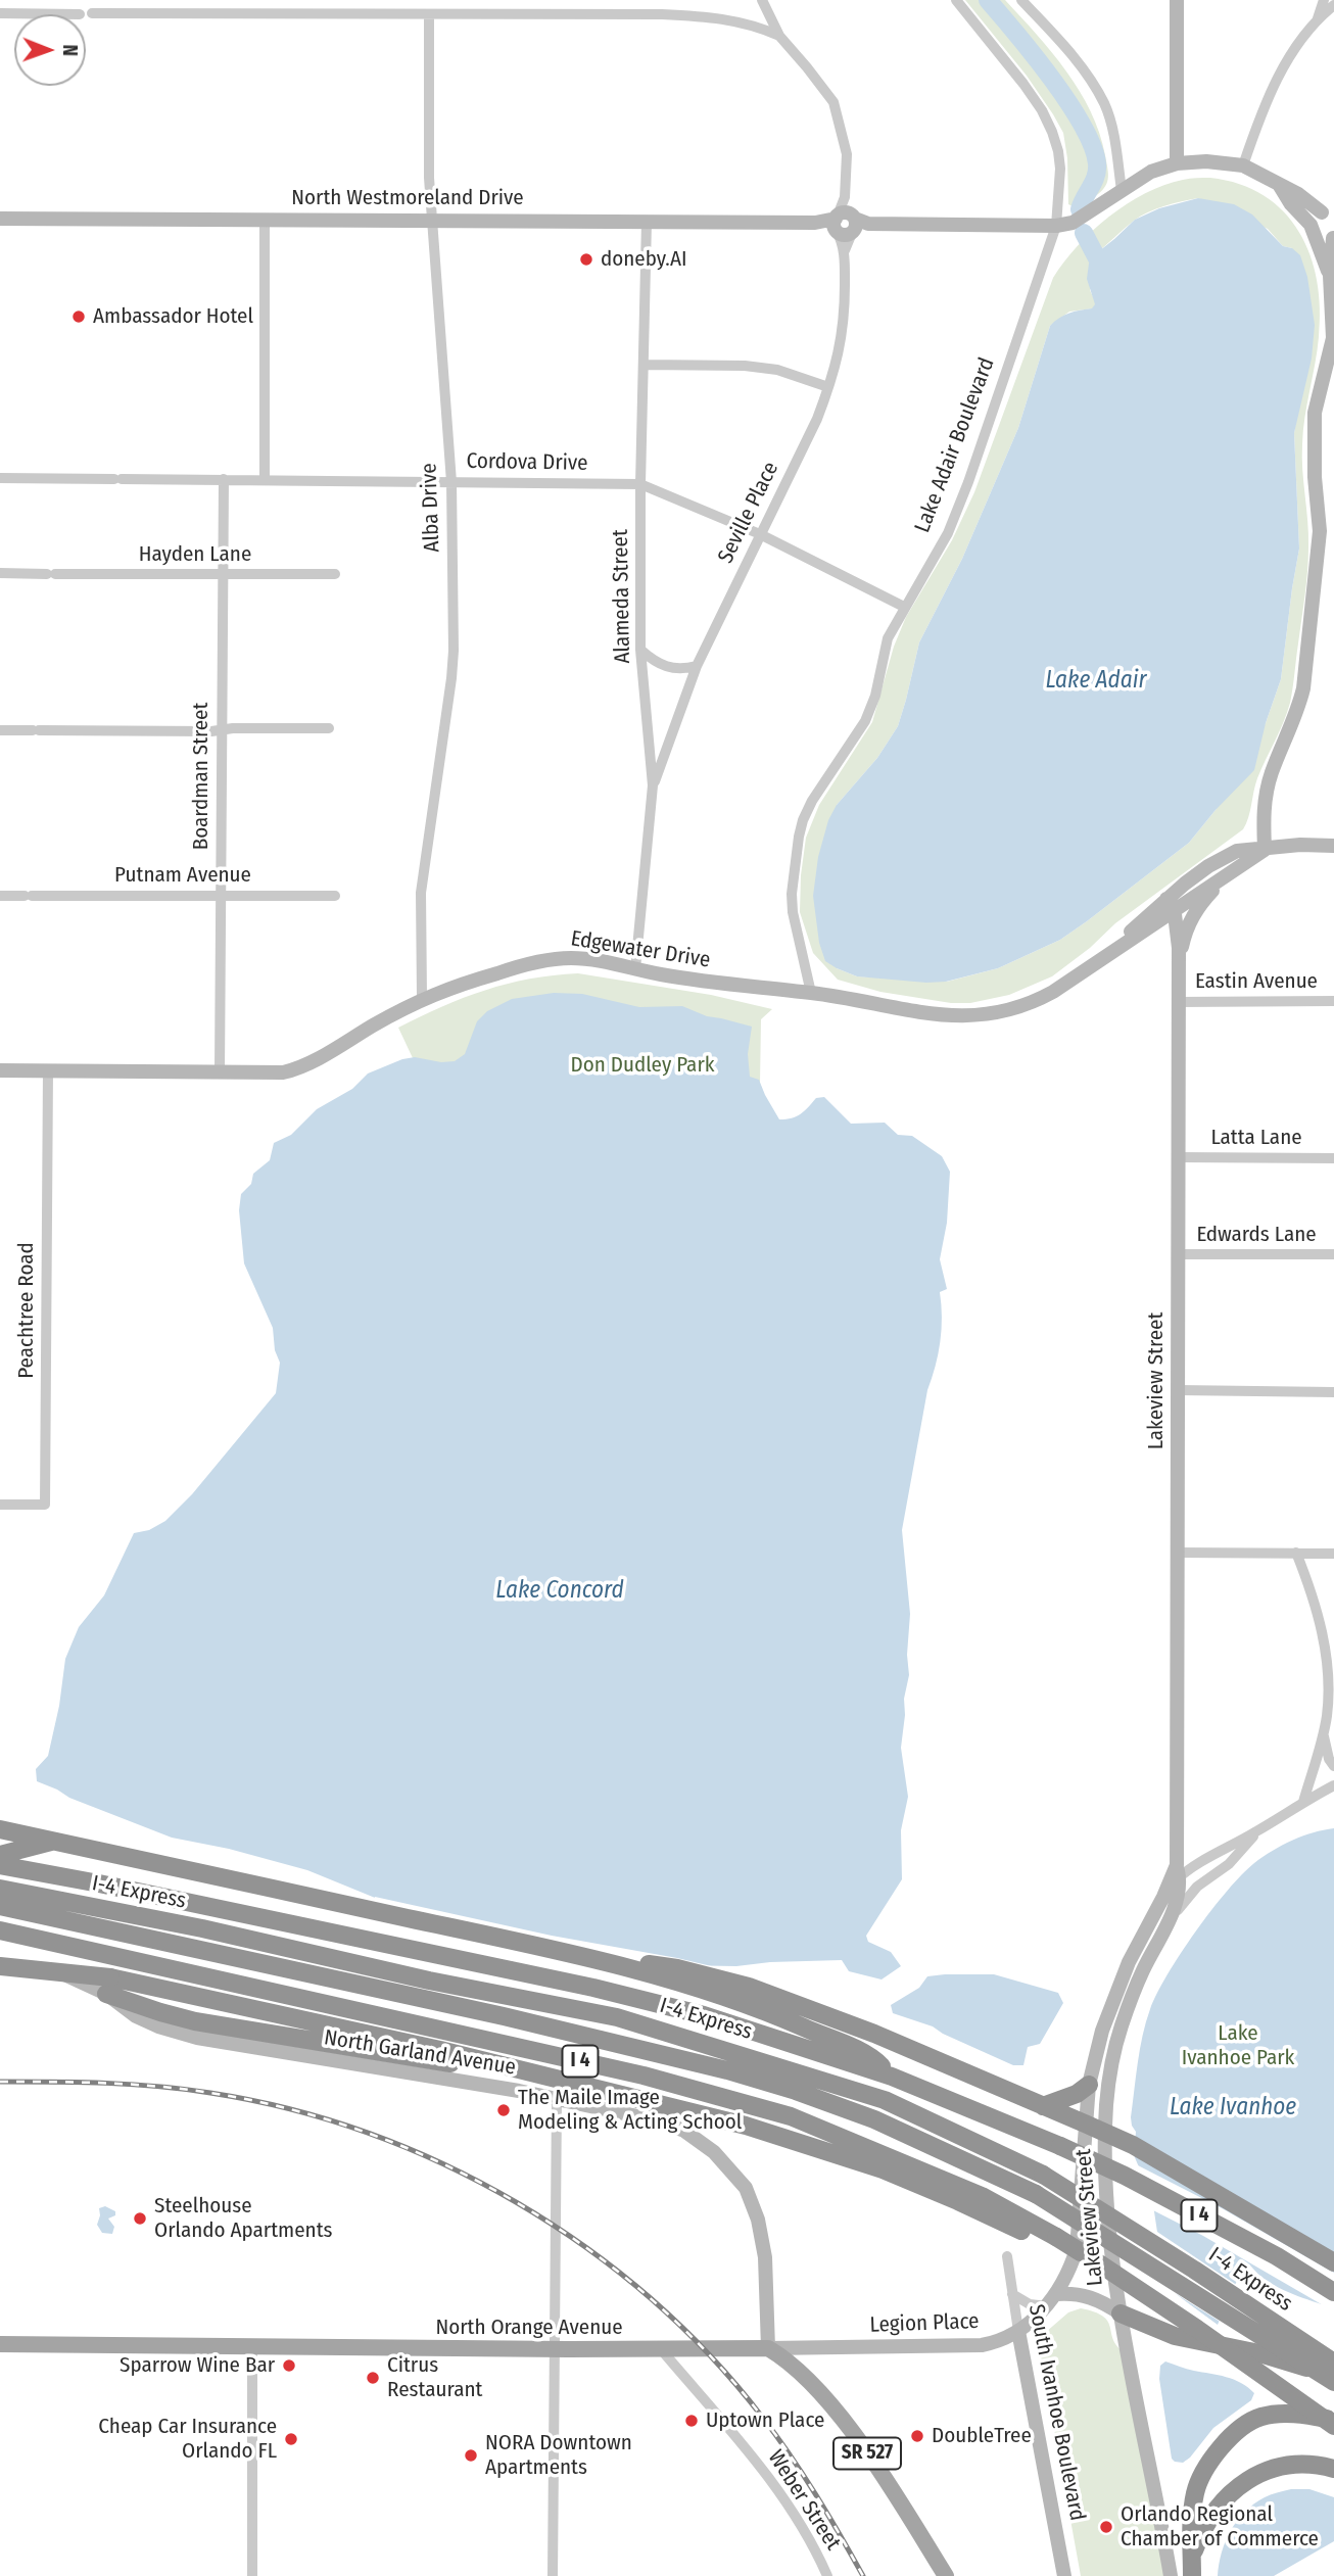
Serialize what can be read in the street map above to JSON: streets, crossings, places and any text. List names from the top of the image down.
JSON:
{
  "streets": {
    "highway": ["I-4 Express", "I 4"],
    "main road": ["North Orange Avenue", "SR 527"],
    "street": [
      "North Westmoreland Drive",
      "Lake Adair Boulevard",
      "Cordova Drive",
      "Alba Drive",
      "Seville Place",
      "Hayden Lane",
      "Alameda Street",
      "Boardman Street",
      "Putnam Avenue",
      "Edgewater Drive",
      "Eastin Avenue",
      "Latta Lane",
      "Edwards Lane",
      "Peachtree Road",
      "Lakeview Street",
      "Legion Place",
      "South Ivanhoe Boulevard",
      "Weber Street"
    ]
  },
  "crossings": [
    ["North Westmoreland Drive", "Alba Drive"],
    ["North Westmoreland Drive", "Seville Place"],
    ["North Westmoreland Drive", "Alameda Street"],
    ["Lake Adair Boulevard", "Cordova Drive"],
    ["Lake Adair Boulevard", "Edgewater Drive"],
    ["Cordova Drive", "Alba Drive"],
    ["Cordova Drive", "Seville Place"],
    ["Cordova Drive", "Alameda Street"],
    ["Cordova Drive", "Boardman Street"],
    ["Alba Drive", "Edgewater Drive"],
    ["Seville Place", "Alameda Street"],
    ["Hayden Lane", "Boardman Street"],
    ["Alameda Street", "Edgewater Drive"],
    ["Boardman Street", "Putnam Avenue"],
    ["Boardman Street", "Edgewater Drive"],
    ["Edgewater Drive", "Peachtree Road"],
    ["Edgewater Drive", "Lakeview Street"],
    ["Eastin Avenue", "Lakeview Street"],
    ["Latta Lane", "Lakeview Street"],
    ["Edwards Lane", "Lakeview Street"],
    ["Lakeview Street", "Legion Place"],
    ["Legion Place", "North Orange Avenue"],
    ["Legion Place", "South Ivanhoe Boulevard"],
    ["Legion Place", "SR 527"],
    ["North Orange Avenue", "SR 527"],
    ["North Orange Avenue", "Weber Street"]
  ],
  "water": ["Lake Adair", "Lake Concord", "Lake Ivanhoe"],
  "parks": ["Don Dudley Park", "Lake Ivanhoe Park"],
  "places": [
    "doneby.AI",
    "Ambassador Hotel",
    "The Maile Image Modeling & Acting School",
    "Steelhouse Orlando Apartments",
    "Sparrow Wine Bar",
    "Citrus Restaurant",
    "Uptown Place",
    "DoubleTree",
    "Cheap Car Insurance Orlando FL",
    "NORA Downtown Apartments",
    "Orlando Regional Chamber of Commerce"
  ],
  "north": "right"
}
